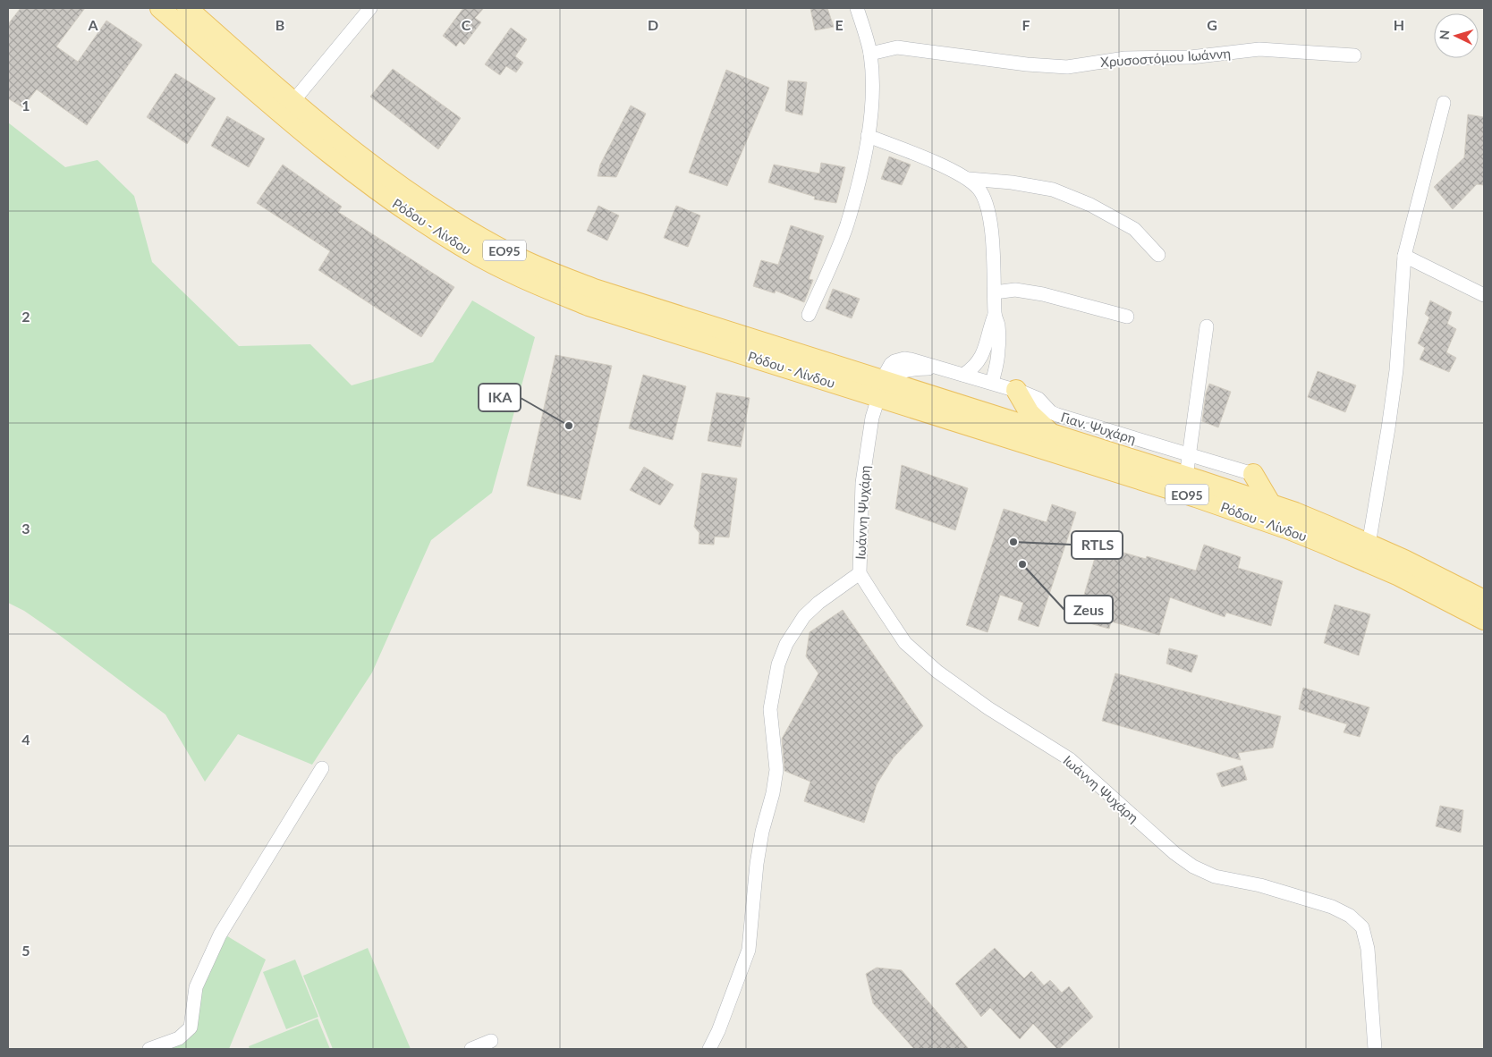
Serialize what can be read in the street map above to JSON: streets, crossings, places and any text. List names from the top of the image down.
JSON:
{
  "streets": {
    "main road": ["Ρόδου - Λίνδου", "ΕΟ95"],
    "street": ["Χρυσοστόμου Ιωάννη", "Γιαν. Ψυχάρη", "Ιωάννη Ψυχάρη"]
  },
  "crossings": [
    ["Ρόδου - Λίνδου", "Γιαν. Ψυχάρη"],
    ["Ρόδου - Λίνδου", "Ιωάννη Ψυχάρη"],
    ["Γιαν. Ψυχάρη", "Ιωάννη Ψυχάρη"]
  ],
  "places": ["IKA", "RTLS", "Zeus"],
  "north": "left",
  "grid": {
    "columns": [
      "A",
      "B",
      "C",
      "D",
      "E",
      "F",
      "G",
      "H"
    ],
    "rows": [
      "1",
      "2",
      "3",
      "4",
      "5"
    ]
  }
}
